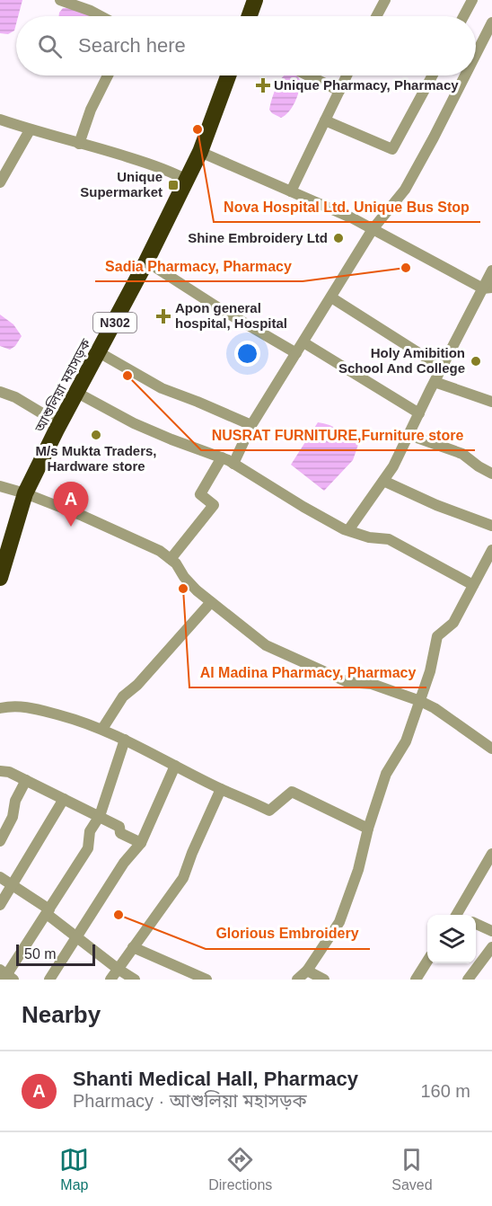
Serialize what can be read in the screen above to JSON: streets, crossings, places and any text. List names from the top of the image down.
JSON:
{
  "streets": {
    "highway": ["N302", "আশুলিয়া মহাসড়ক"]
  },
  "places": {
    "health": ["Unique Pharmacy, Pharmacy", "Apon general hospital, Hospital"],
    "other": [
      "Nova Hospital Ltd. Unique Bus Stop",
      "Shine Embroidery Ltd",
      "Sadia Pharmacy, Pharmacy",
      "Holy Amibition School And College",
      "NUSRAT FURNITURE,Furniture store",
      "M/s Mukta Traders, Hardware store",
      "Al Madina Pharmacy, Pharmacy",
      "Glorious Embroidery"
    ],
    "transit": ["Unique Supermarket"]
  },
  "scale_bar": "50 m",
  "page": {
    "search": "Search here",
    "pins": "A",
    "scale": "50 m",
    "heading": "Nearby",
    "list": [
      {
        "mark": "A",
        "name": "Shanti Medical Hall, Pharmacy",
        "note": "Pharmacy · আশুলিয়া মহাসড়ক",
        "value": "160 m"
      }
    ],
    "nav": ["Map", "Directions", "Saved"]
  }
}
